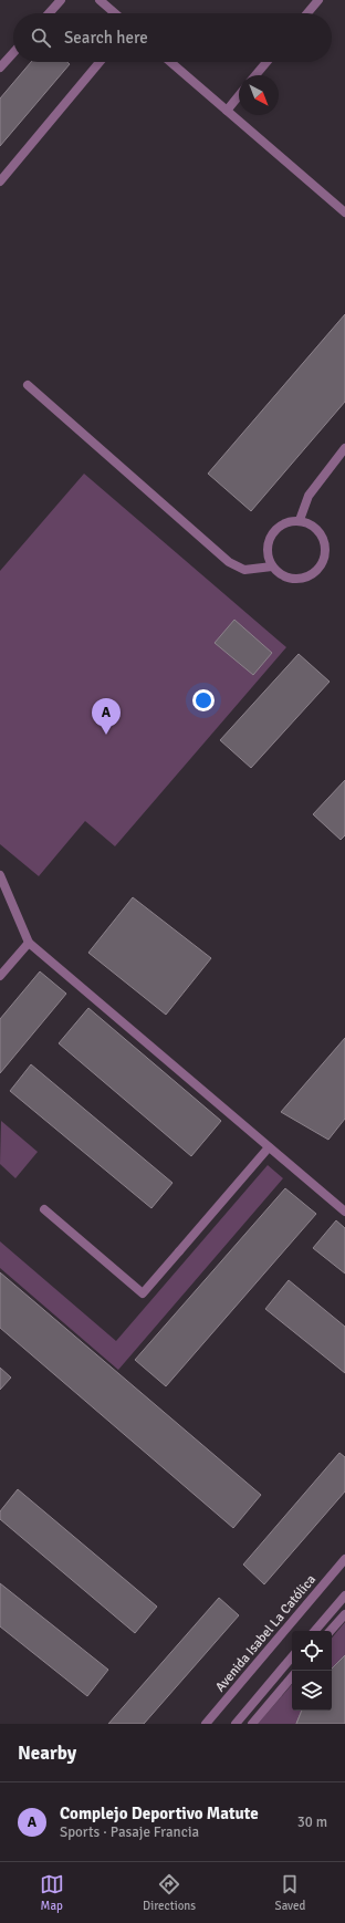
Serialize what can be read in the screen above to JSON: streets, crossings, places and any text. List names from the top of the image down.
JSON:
{
  "streets": {
    "street": ["Avenida Isabel La Católica"]
  },
  "north": "bottom right",
  "page": {
    "search": "Search here",
    "pins": "A",
    "heading": "Nearby",
    "list": [
      {
        "mark": "A",
        "name": "Complejo Deportivo Matute",
        "note": "Sports · Pasaje Francia",
        "value": "30 m"
      }
    ],
    "nav": ["Map", "Directions", "Saved"]
  }
}
